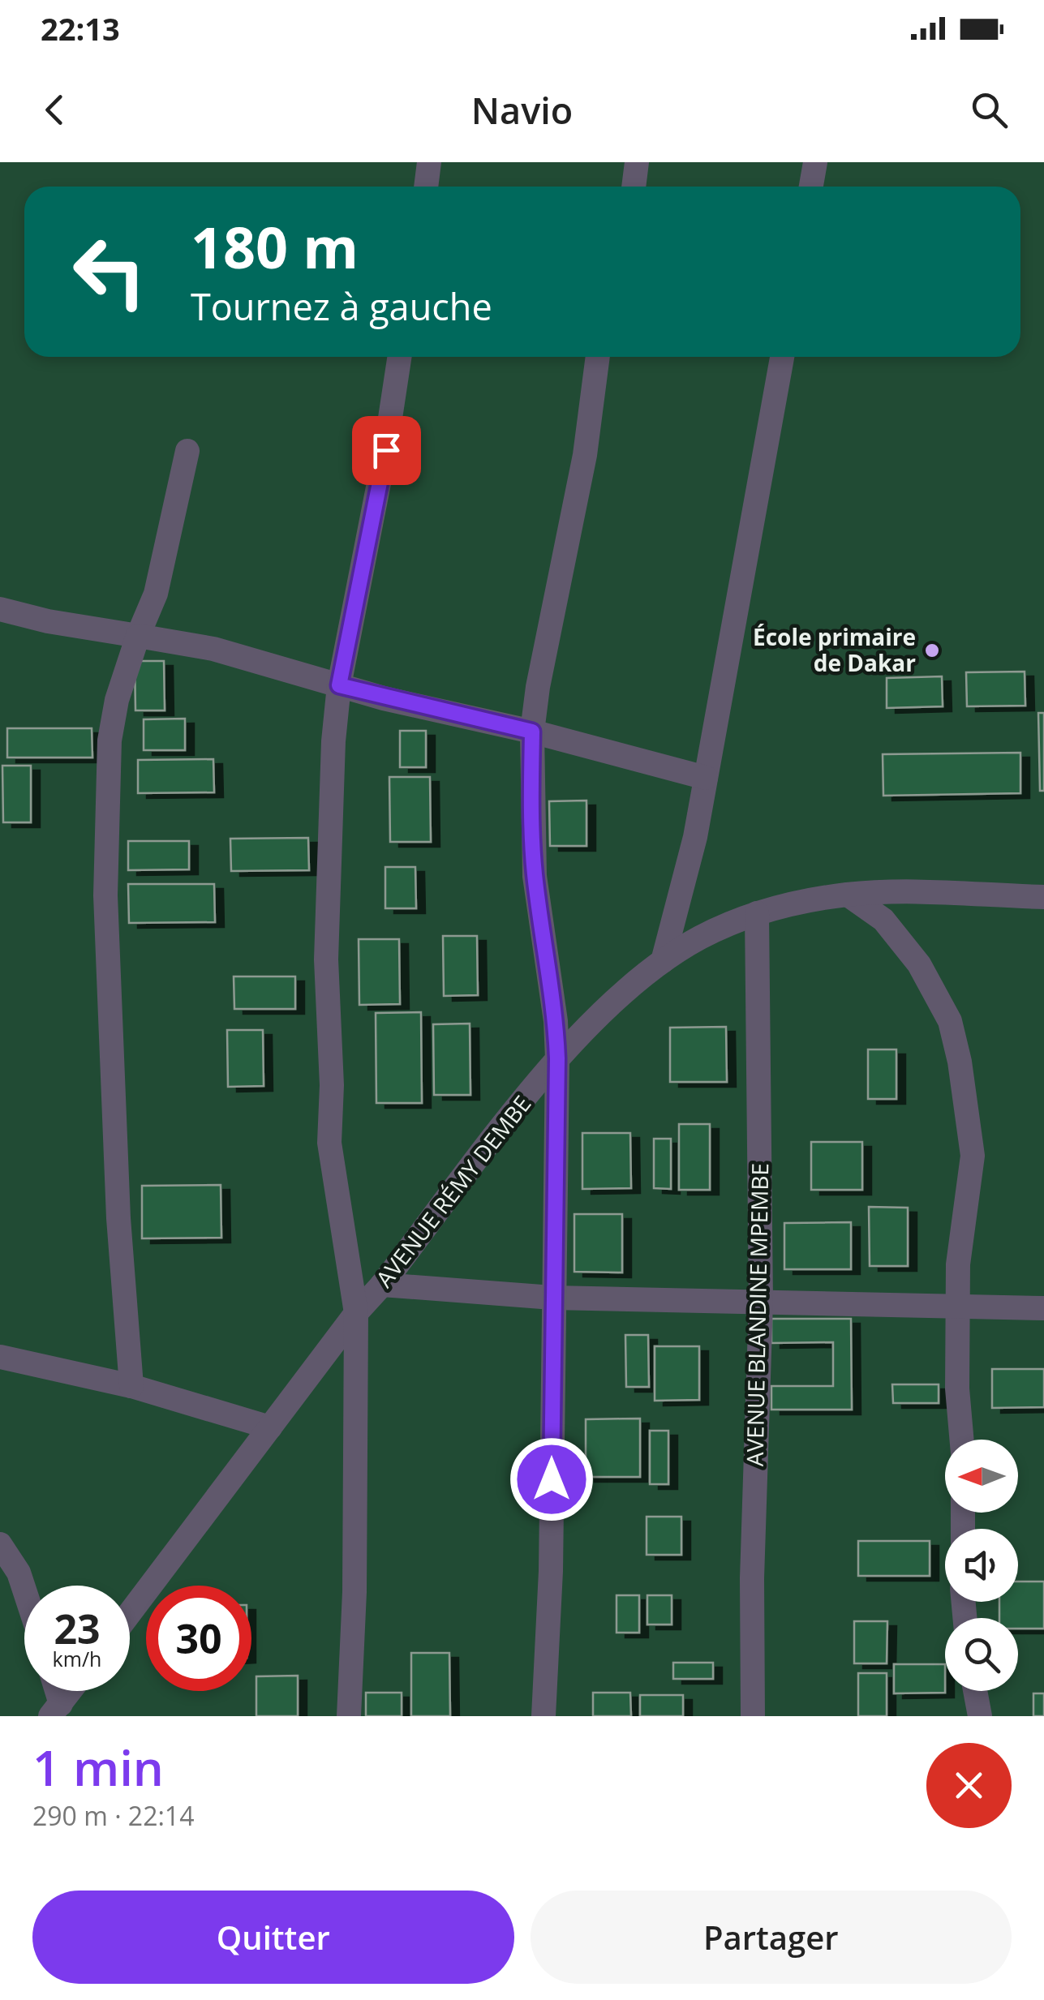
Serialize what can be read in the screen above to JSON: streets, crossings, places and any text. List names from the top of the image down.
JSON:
{
  "streets": {
    "street": ["AVENUE RÉMY DEMBE", "AVENUE BLANDINE MPEMBE"]
  },
  "crossings": [
    ["AVENUE RÉMY DEMBE", "AVENUE BLANDINE MPEMBE"]
  ],
  "places": ["École primaire de Dakar"],
  "north": "left",
  "page": {
    "status": "22:13",
    "header": "Navio",
    "turn": ["180 m", "Tournez à gauche"],
    "speed": "23 km/h",
    "limit": "30",
    "heading": ["1 min", "290 m · 22:14"],
    "buttons": ["Quitter", "Partager"]
  }
}
